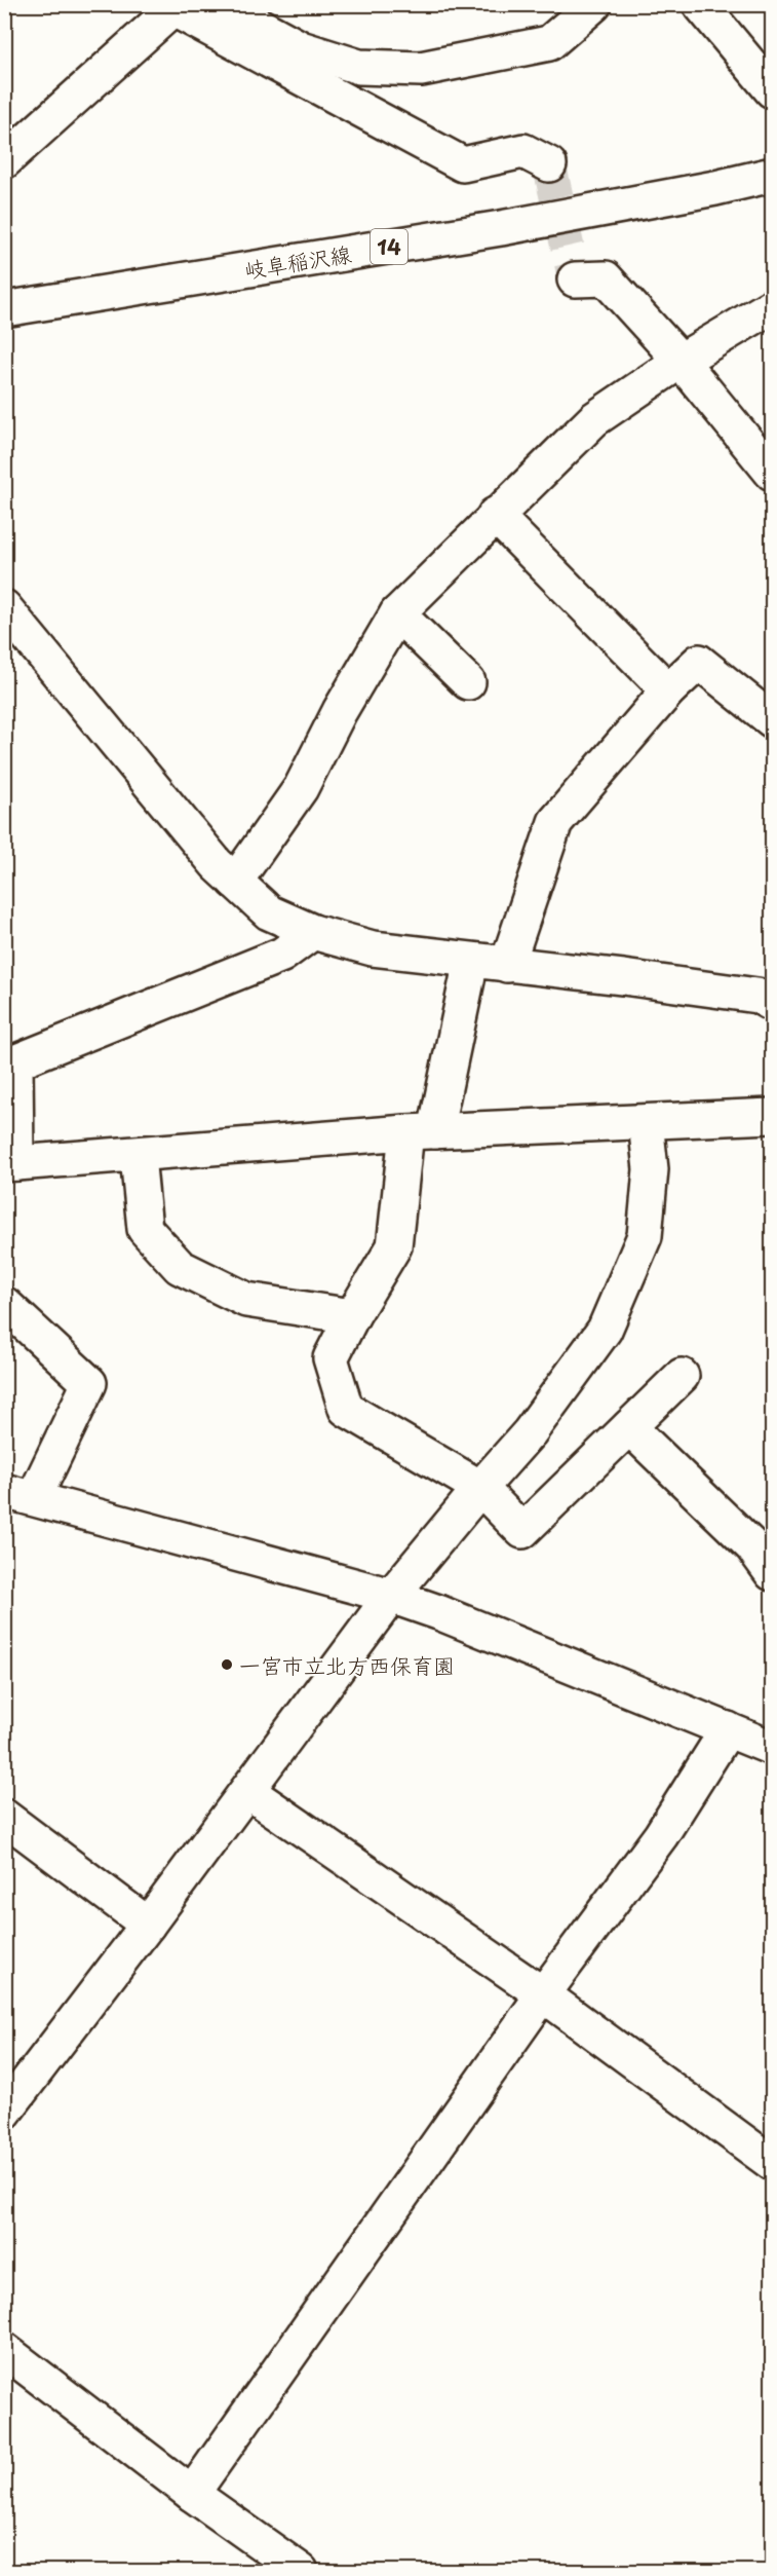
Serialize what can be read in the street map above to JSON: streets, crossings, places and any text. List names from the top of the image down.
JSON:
{
  "streets": {
    "street": ["14", "岐阜稲沢線"]
  },
  "places": ["一宮市立北方西保育園"]
}
